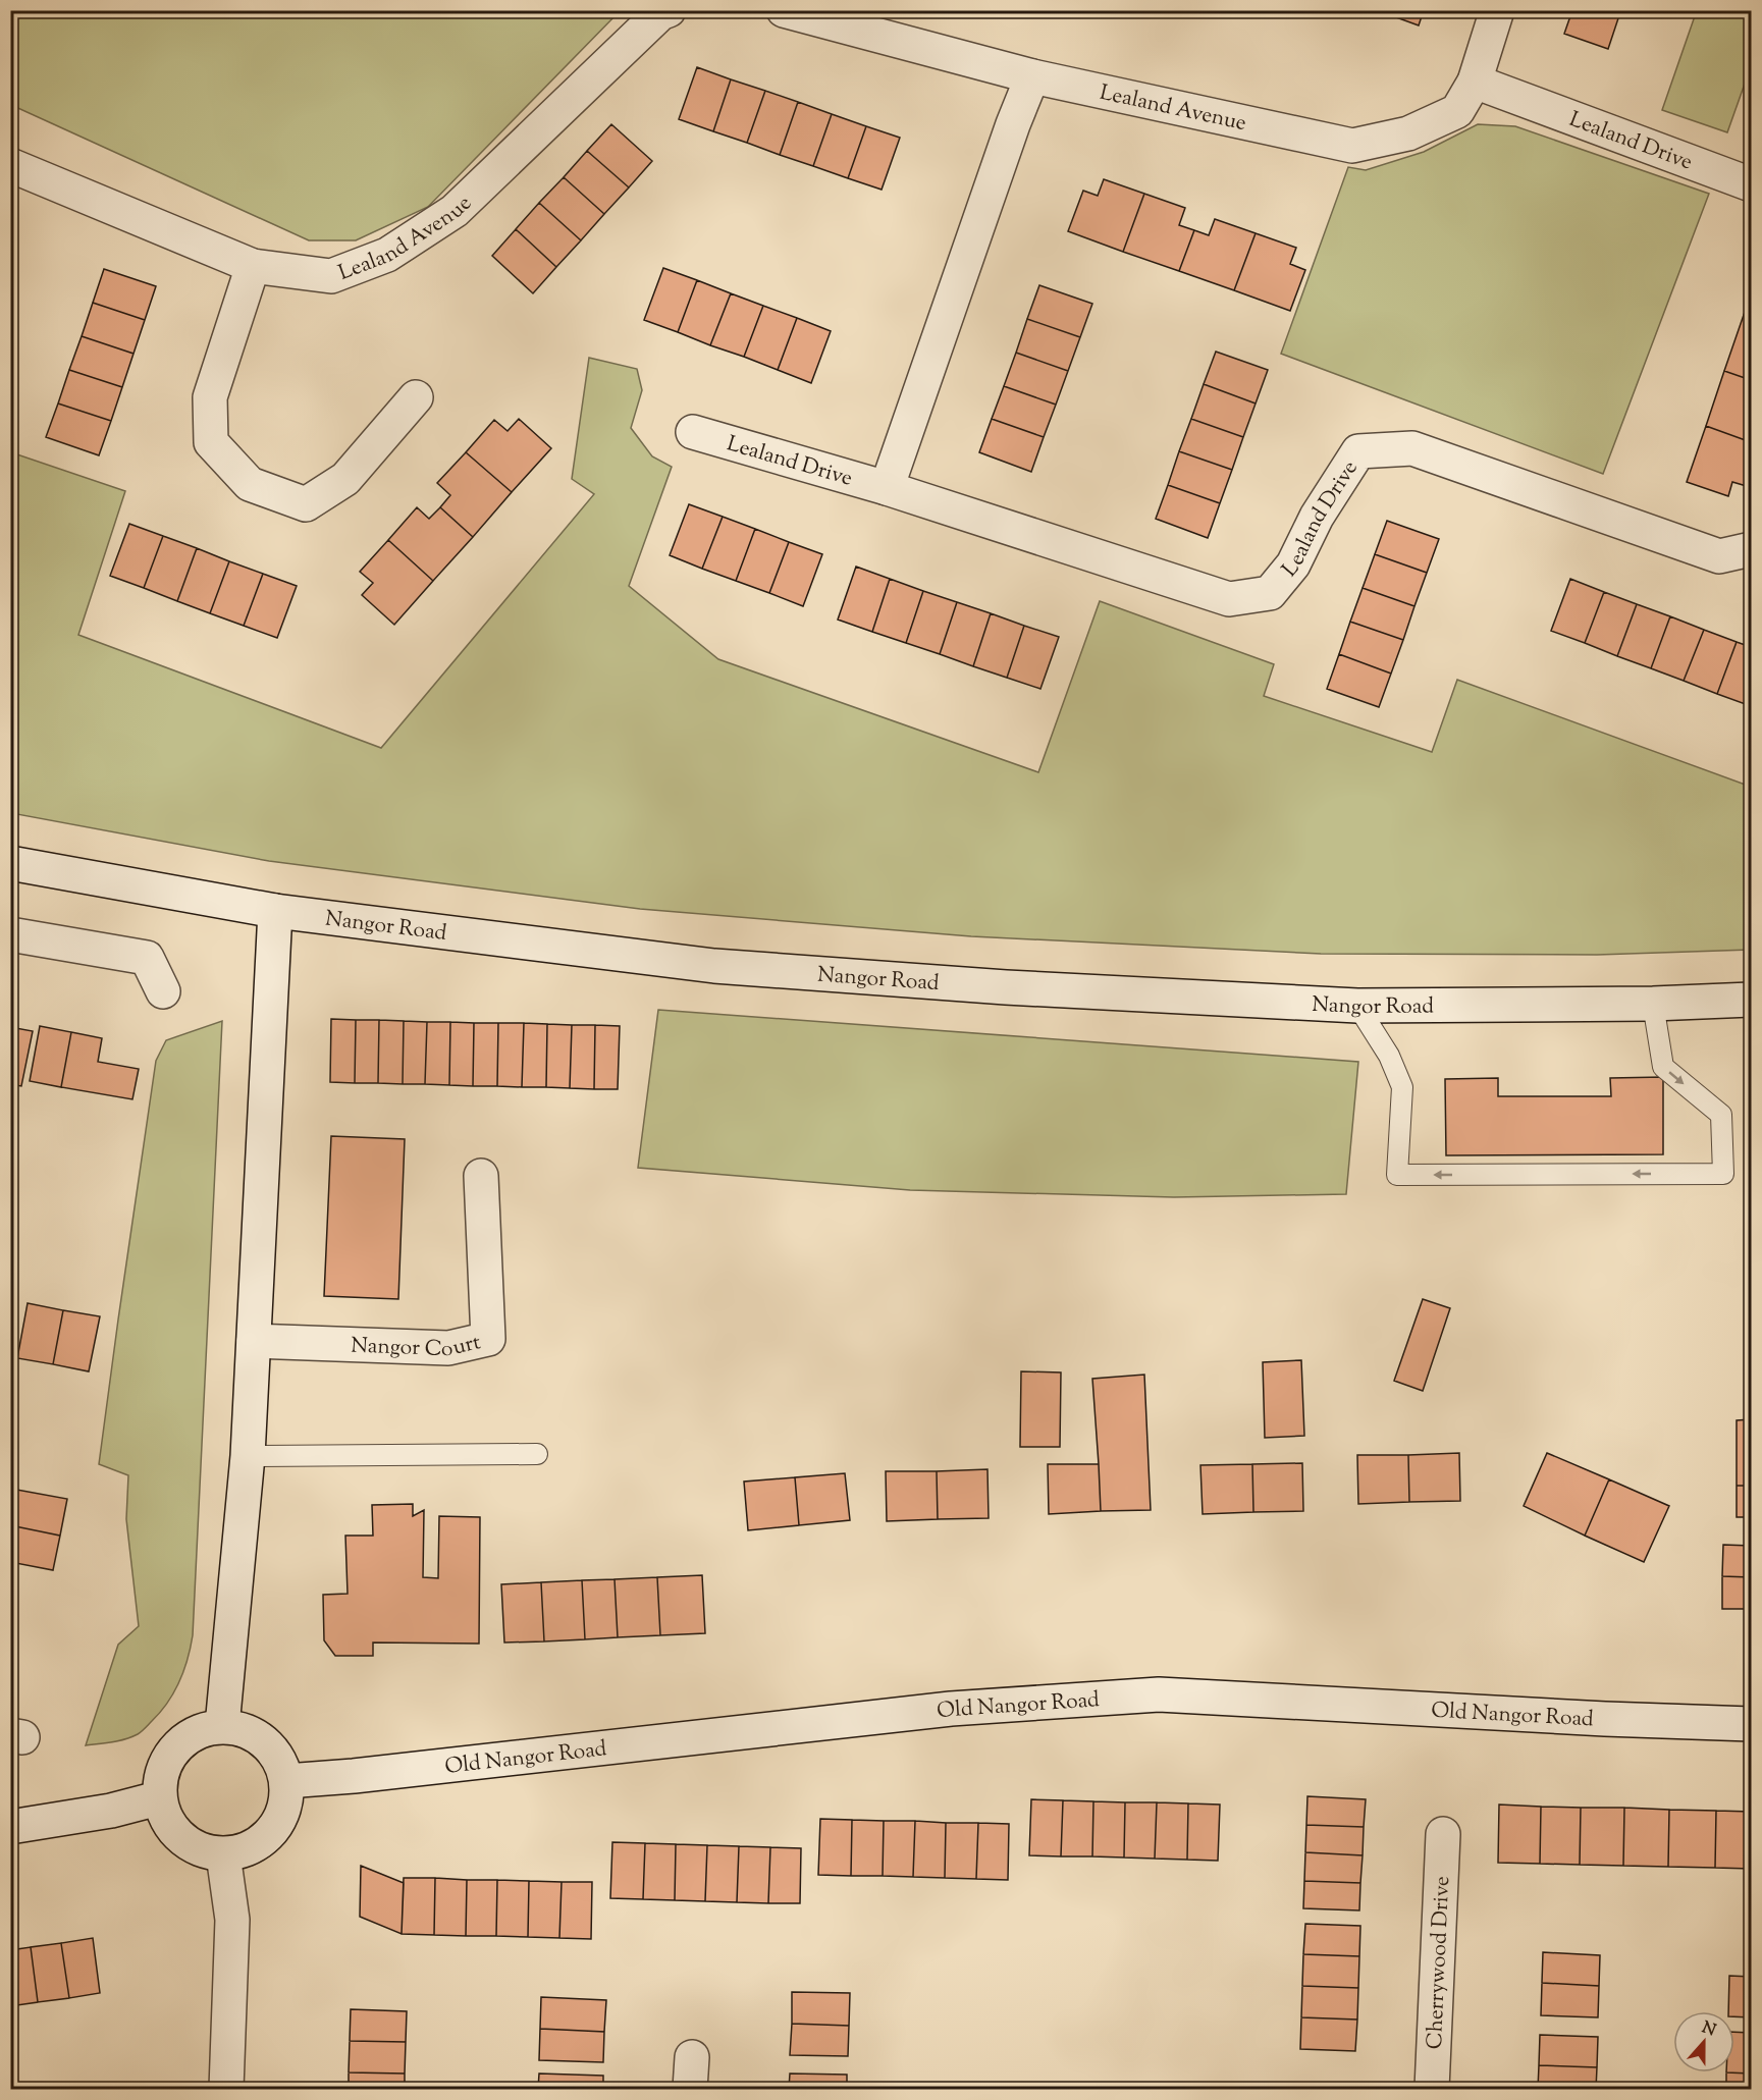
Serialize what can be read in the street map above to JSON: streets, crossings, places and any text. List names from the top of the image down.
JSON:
{
  "streets": {
    "street": [
      "Lealand Avenue",
      "Lealand Drive",
      "Nangor Road",
      "Nangor Court",
      "Old Nangor Road",
      "Cherrywood Drive"
    ]
  },
  "crossings": [
    ["Lealand Avenue", "Lealand Drive"]
  ],
  "north": "top"
}
